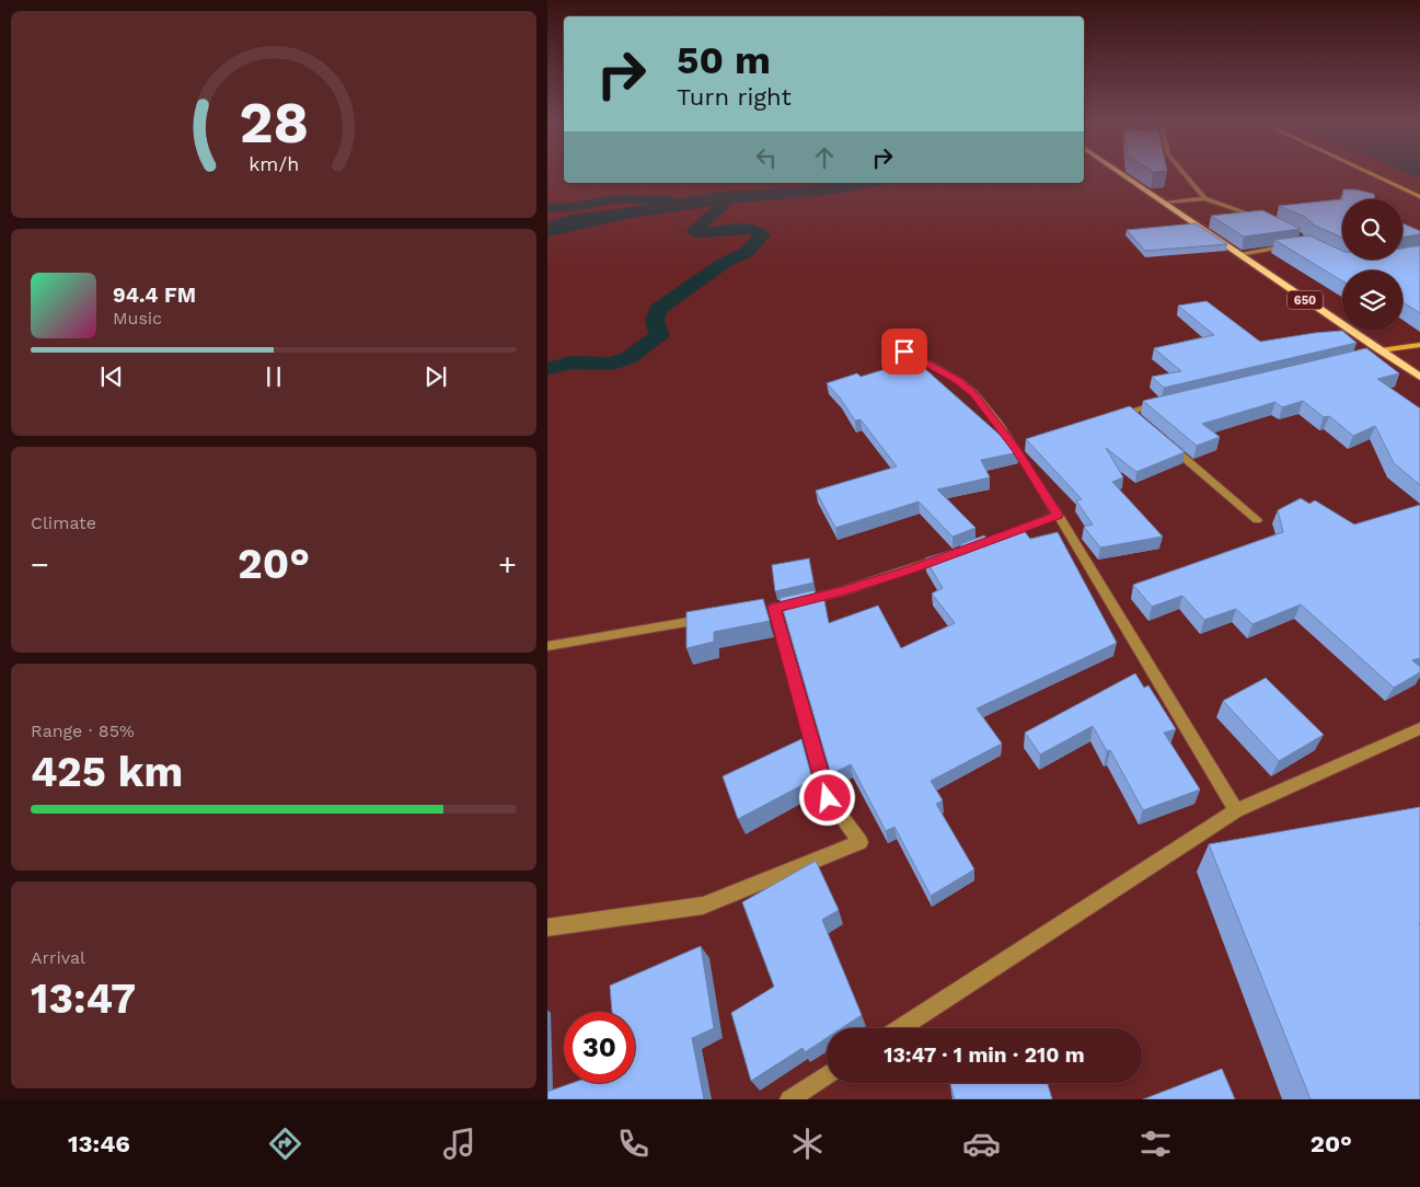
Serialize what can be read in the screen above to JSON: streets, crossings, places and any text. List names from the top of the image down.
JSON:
{
  "streets": {
    "main road": ["650"]
  },
  "page": {
    "turn": ["50 m", "Turn right"],
    "song": ["94.4 FM", "Music"],
    "tile": [
      "Climate",
      ["Range · 85%", "425 km"],
      ["Arrival", "13:47"]
    ],
    "heat": ["−", "20°", "+"],
    "limit": "30",
    "trip": "13:47 · 1 min · 210 m",
    "tabs": ["13:46", "20°"],
    "gauge": ["28", "km/h"]
  }
}
